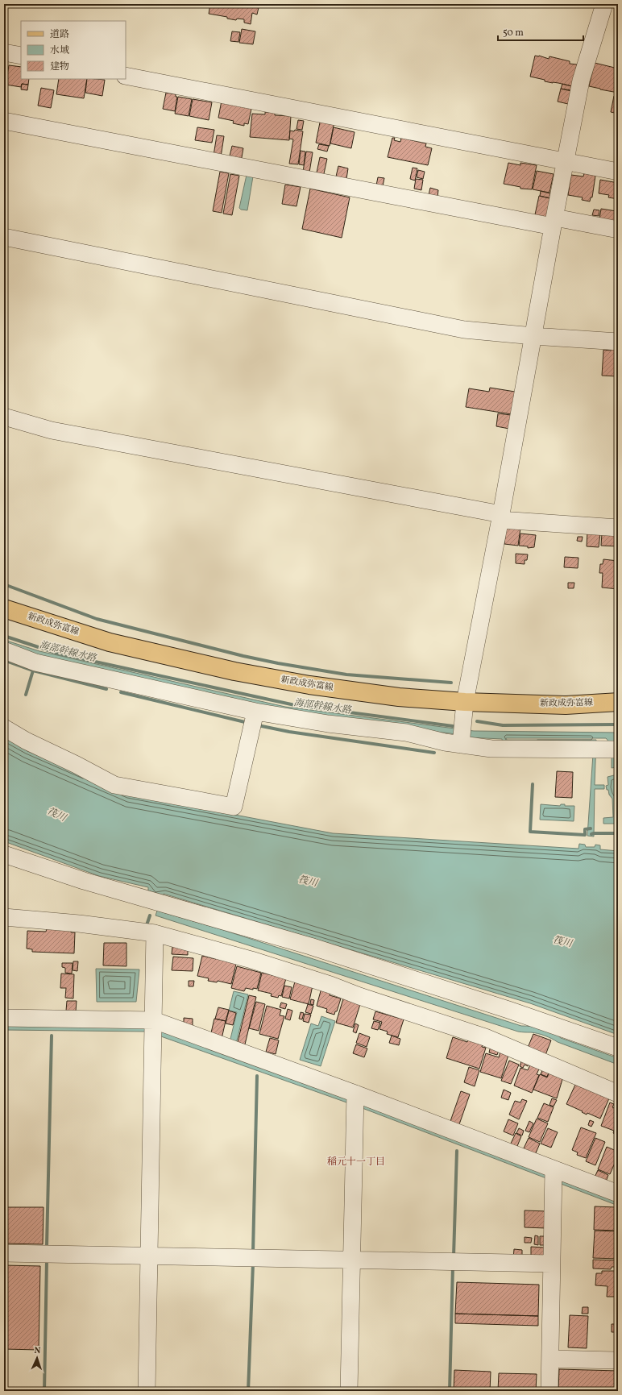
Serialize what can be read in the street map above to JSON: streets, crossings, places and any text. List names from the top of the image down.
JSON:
{
  "streets": {
    "main road": ["新政成弥富線"]
  },
  "districts": ["稲元十一丁目"],
  "water": ["海部幹線水路", "筏川"],
  "legend": ["道路", "水域", "建物"],
  "scale_bar": "50 m",
  "north": "top"
}
